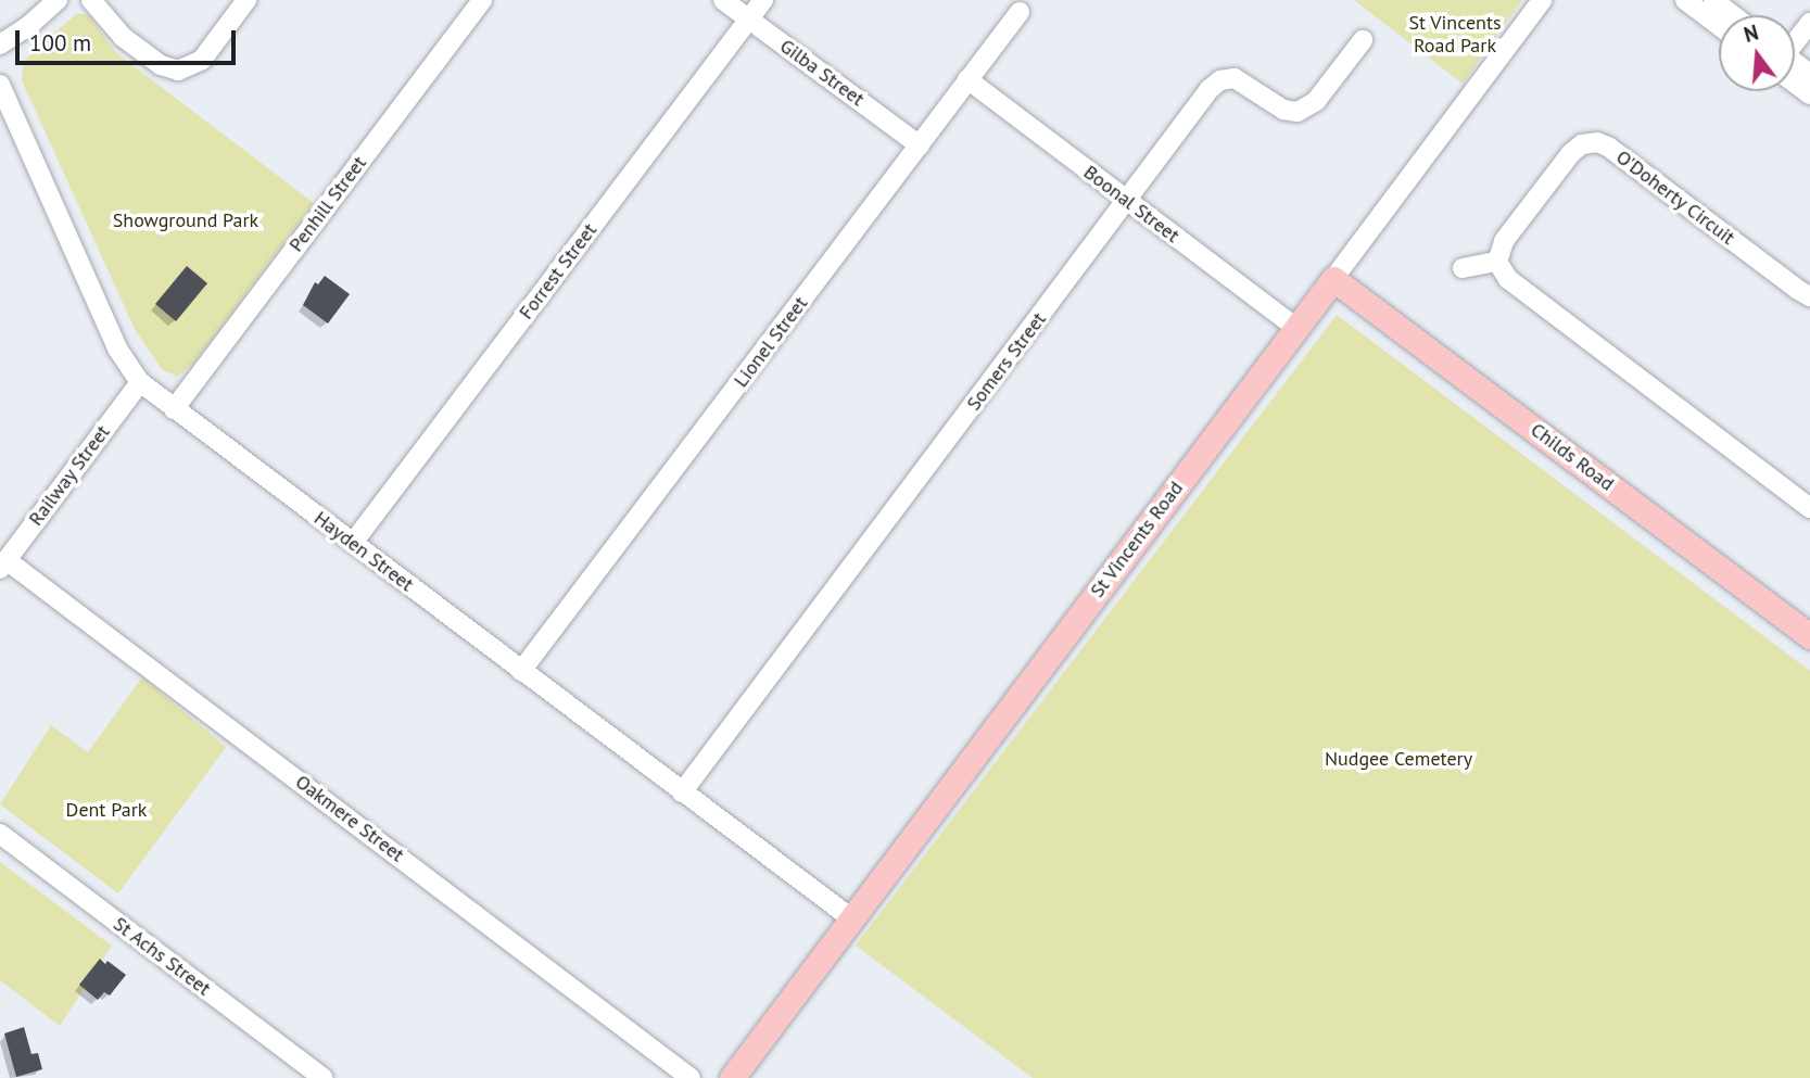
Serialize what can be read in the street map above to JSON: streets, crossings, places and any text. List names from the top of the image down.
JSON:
{
  "streets": {
    "main road": ["Childs Road", "St Vincents Road"],
    "street": [
      "Gilba Street",
      "O'Doherty Circuit",
      "Penhill Street",
      "Boonal Street",
      "Forrest Street",
      "Lionel Street",
      "Somers Street",
      "Railway Street",
      "Hayden Street",
      "Oakmere Street",
      "St Achs Street"
    ]
  },
  "crossings": [
    ["Gilba Street", "Forrest Street"],
    ["Gilba Street", "Lionel Street"],
    ["Penhill Street", "Hayden Street"],
    ["Boonal Street", "Lionel Street"],
    ["Boonal Street", "Somers Street"],
    ["Boonal Street", "St Vincents Road"],
    ["Forrest Street", "Hayden Street"],
    ["Lionel Street", "Hayden Street"],
    ["Somers Street", "Hayden Street"],
    ["Childs Road", "St Vincents Road"],
    ["Railway Street", "Hayden Street"],
    ["Railway Street", "Oakmere Street"],
    ["St Vincents Road", "Hayden Street"]
  ],
  "parks": [
    "St Vincents Road Park",
    "Showground Park",
    "Nudgee Cemetery",
    "Dent Park"
  ],
  "scale_bar": "100 m",
  "north": "top"
}
